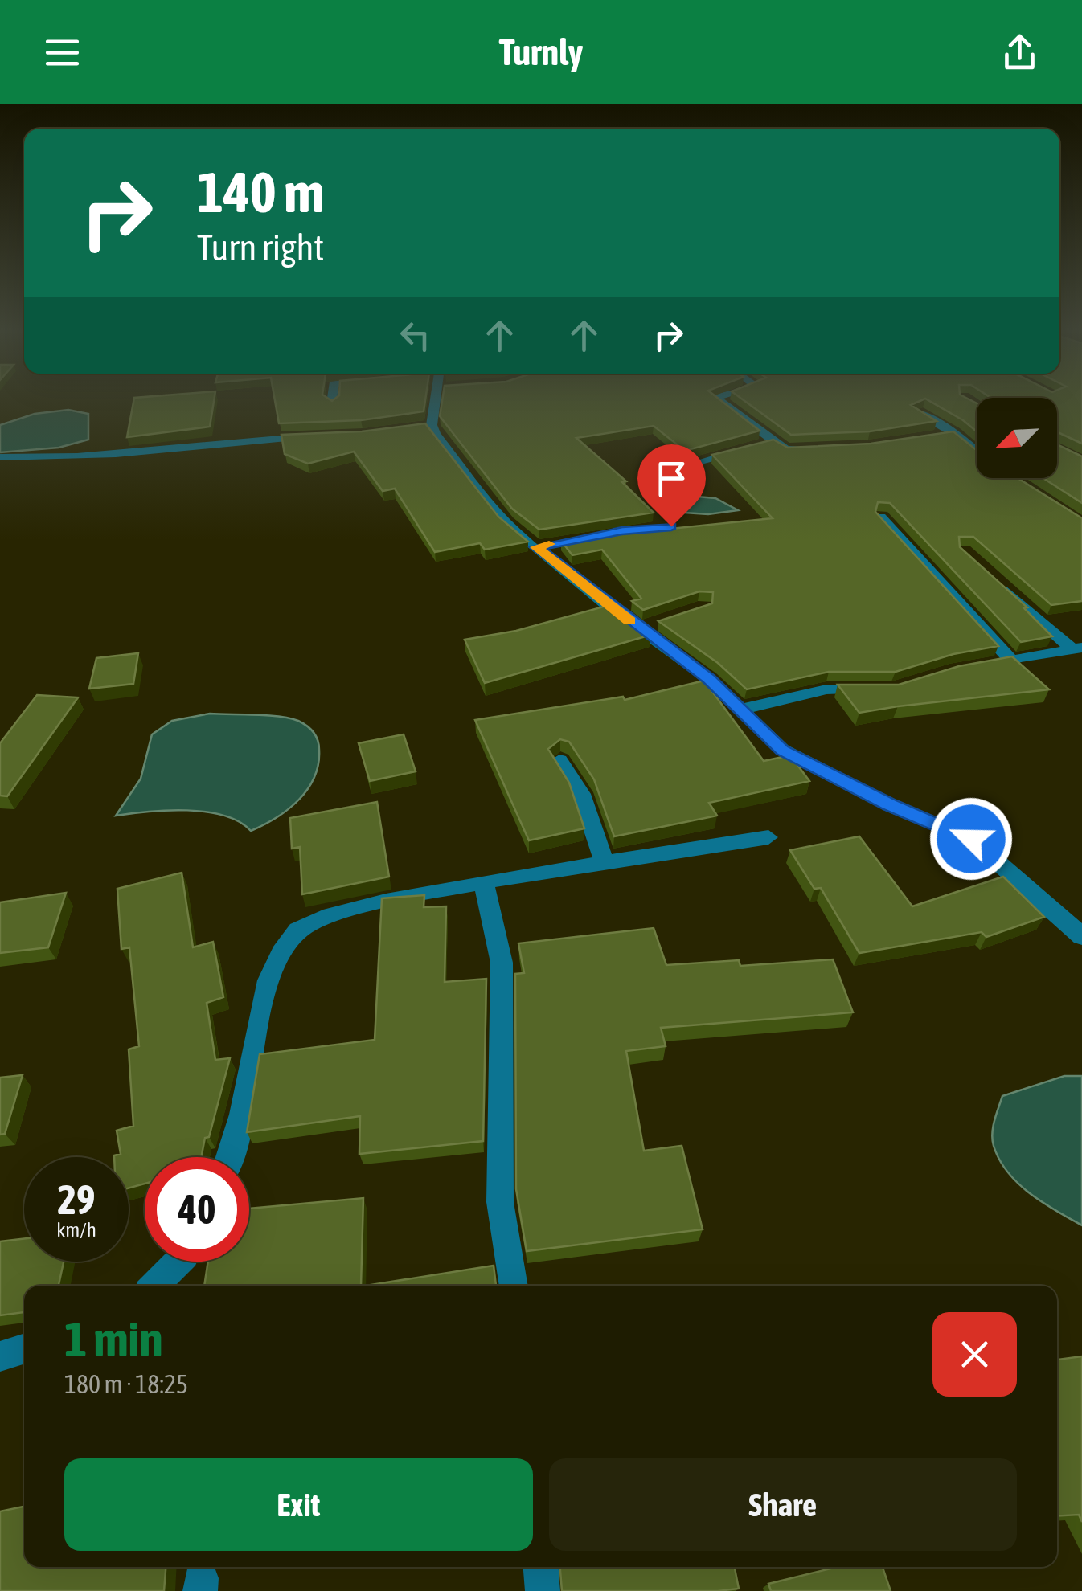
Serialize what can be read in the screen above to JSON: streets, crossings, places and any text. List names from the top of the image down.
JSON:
{
  "north": "bottom left",
  "page": {
    "header": "Turnly",
    "turn": ["140 m", "Turn right"],
    "speed": "29 km/h",
    "limit": "40",
    "heading": ["1 min", "180 m · 18:25"],
    "buttons": ["Exit", "Share"]
  }
}
